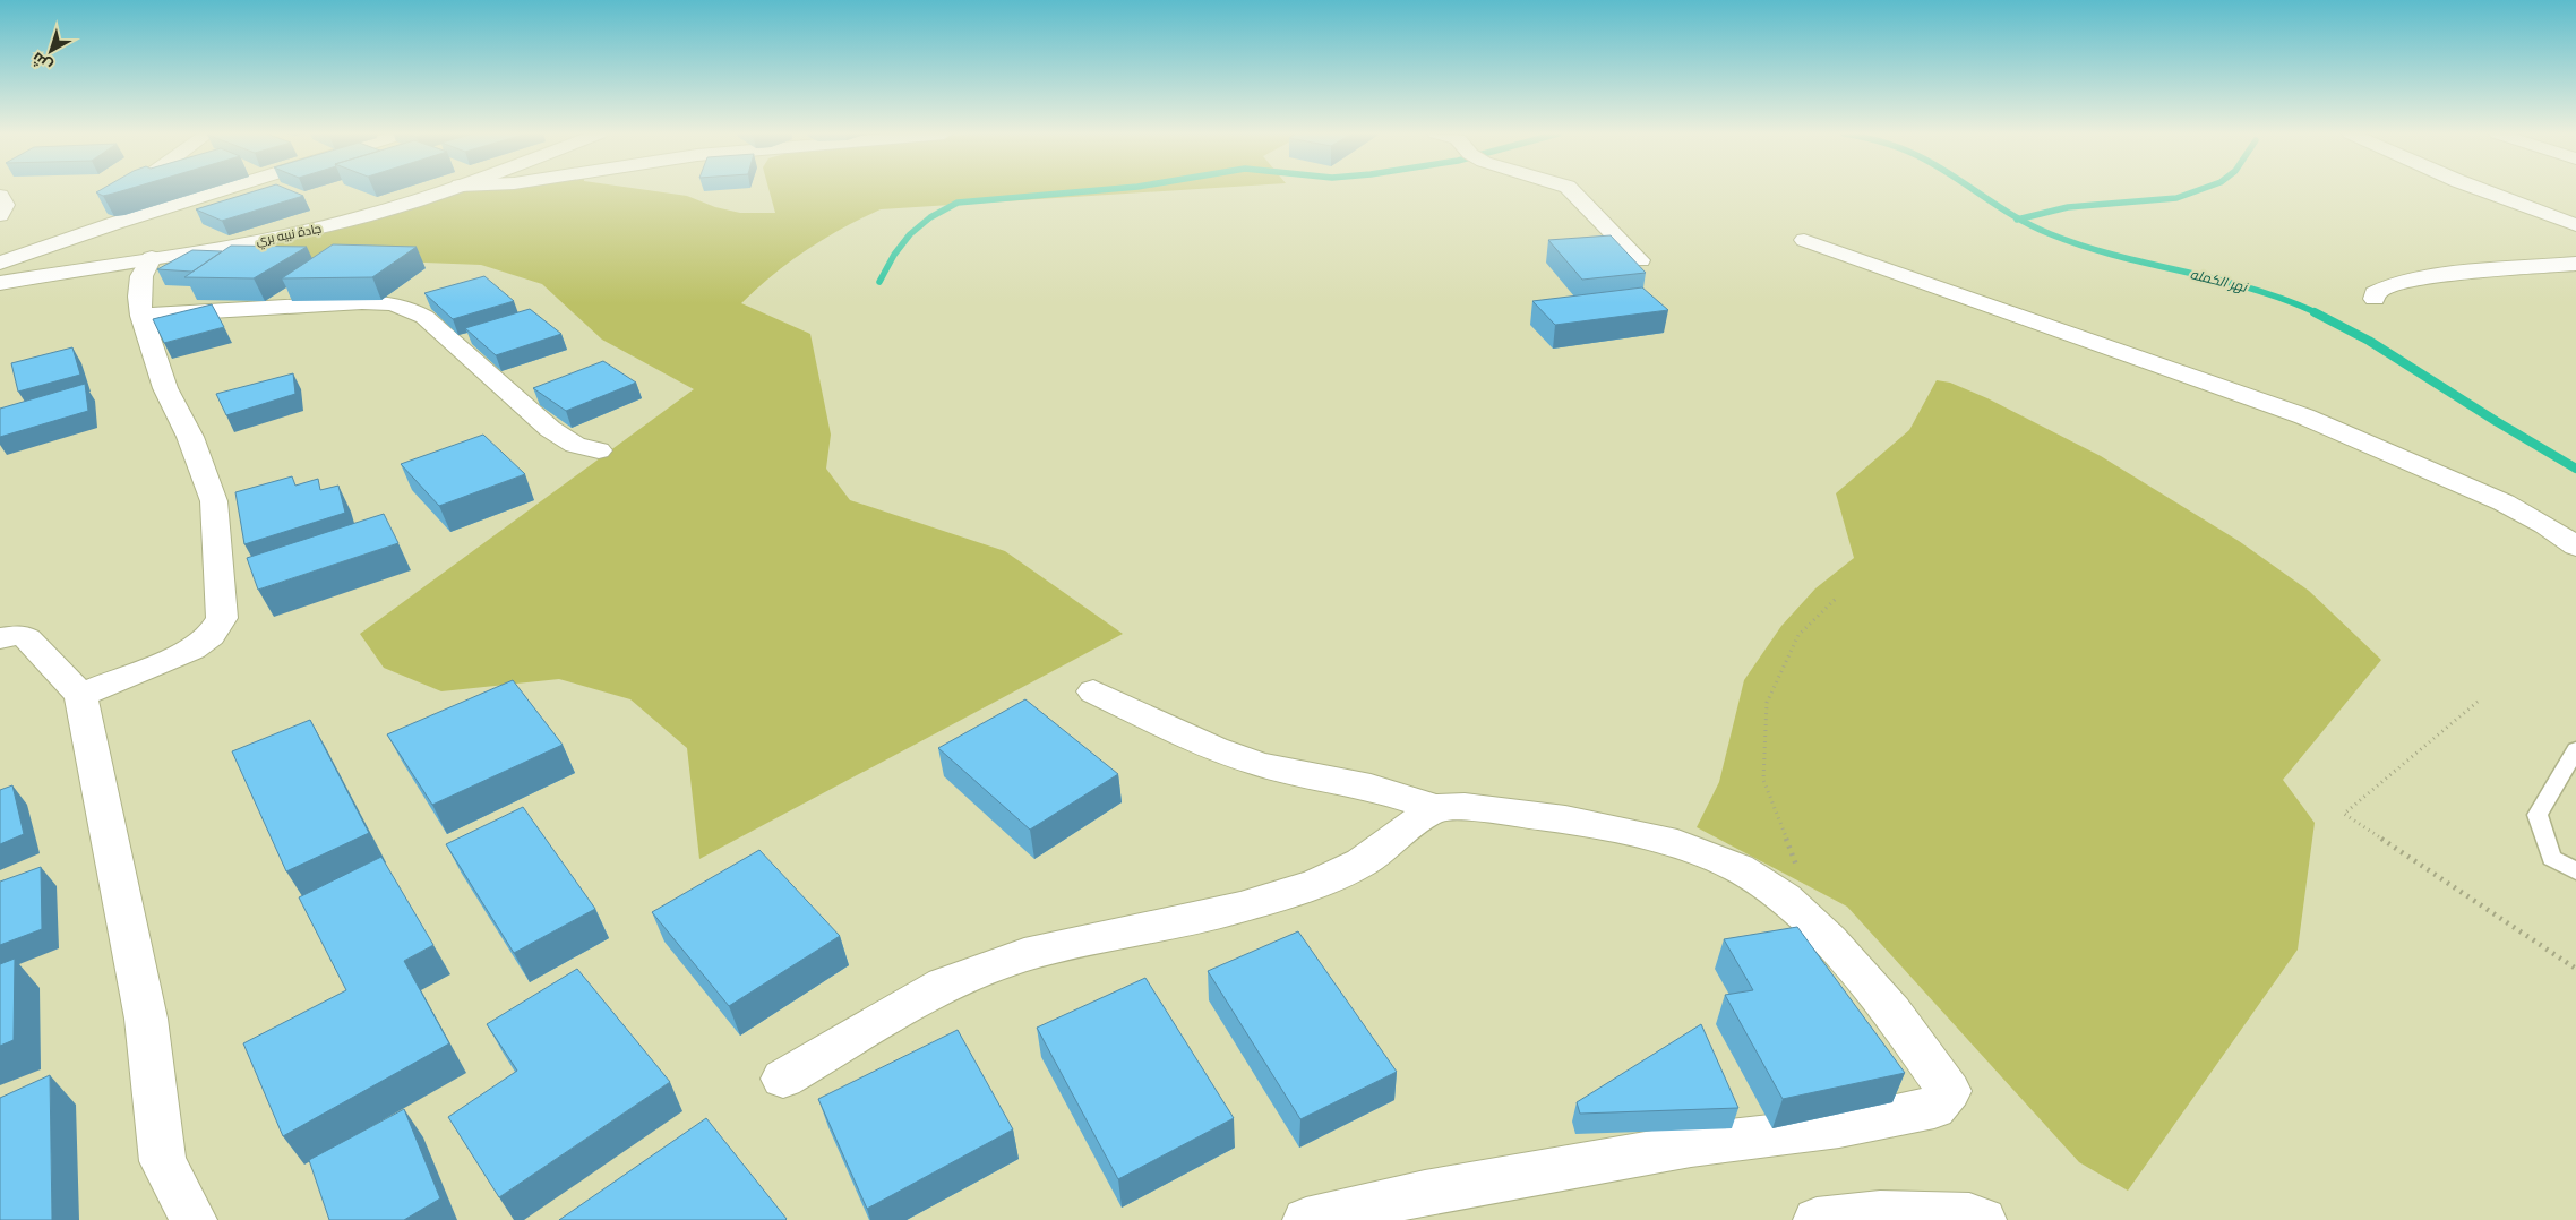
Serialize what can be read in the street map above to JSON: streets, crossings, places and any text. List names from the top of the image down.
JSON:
{
  "streets": {
    "street": ["جادة نبيه بري"]
  },
  "water": ["نهر الكمله"],
  "north": "bottom left"
}
